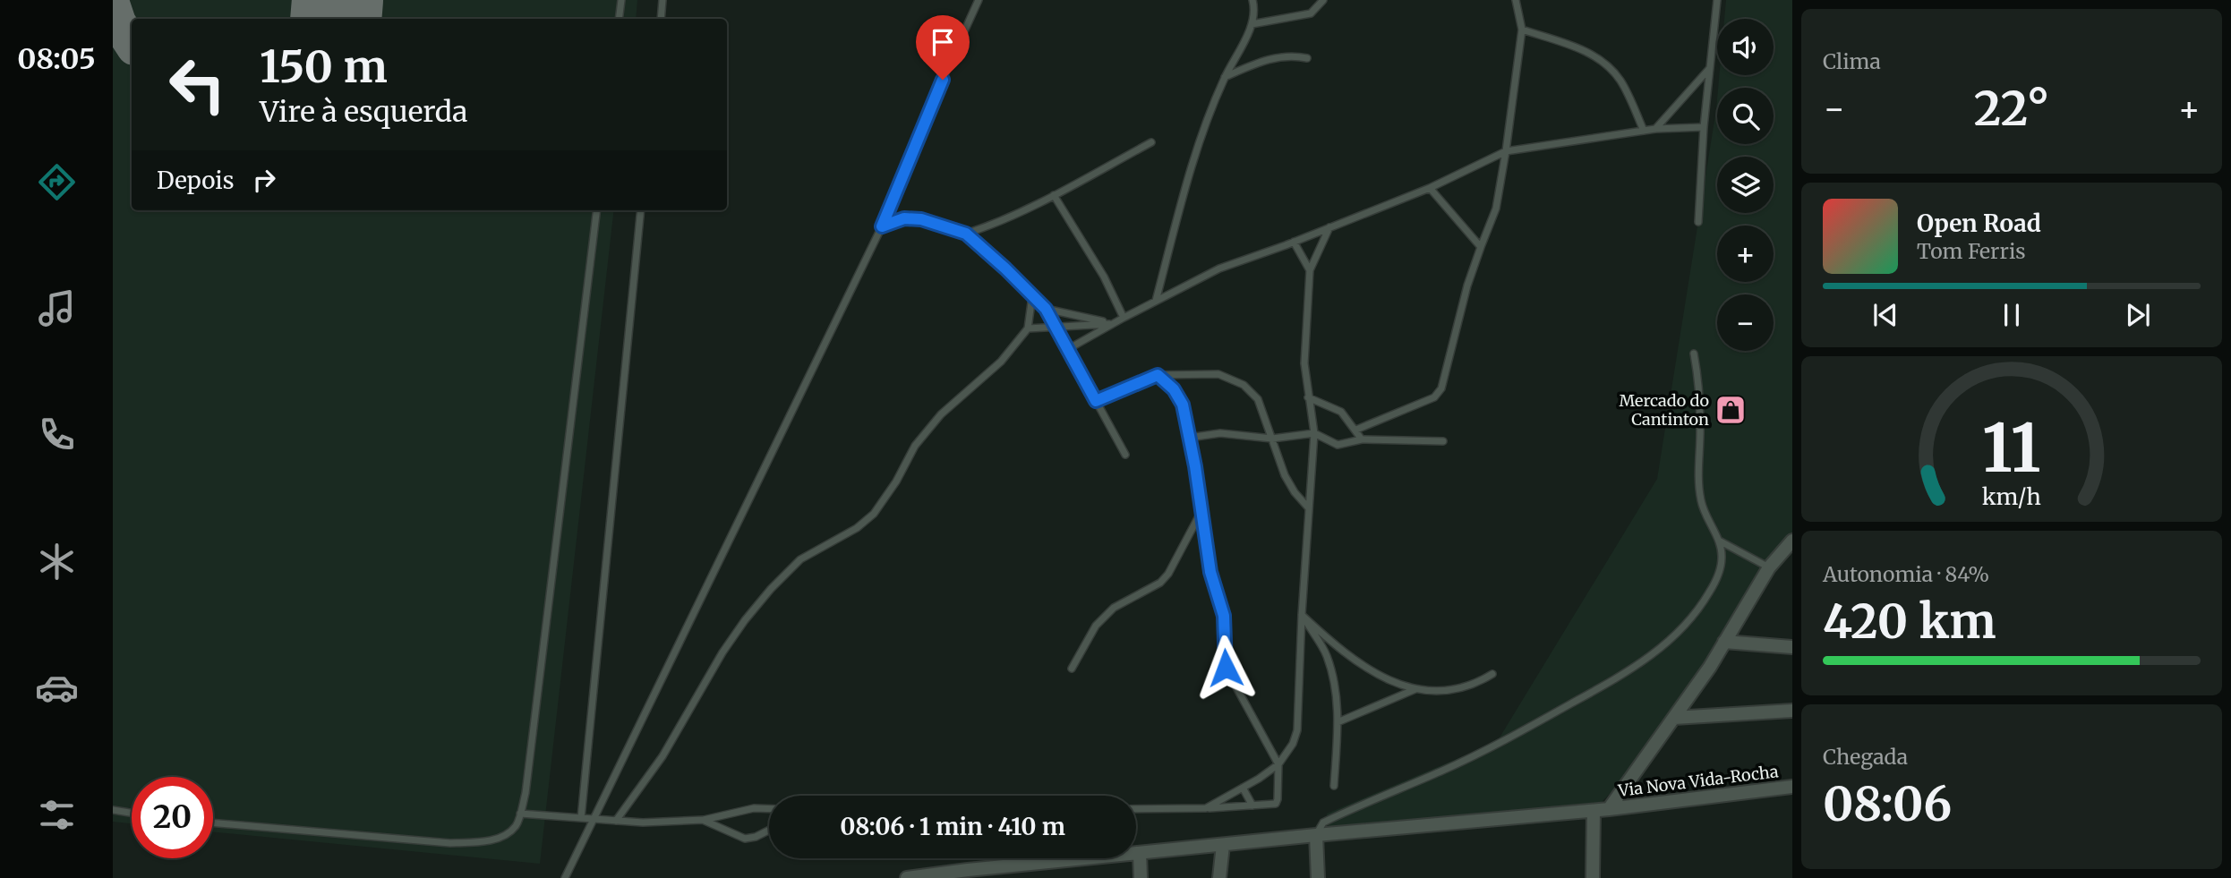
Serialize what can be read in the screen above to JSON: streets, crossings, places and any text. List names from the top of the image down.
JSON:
{
  "streets": {
    "street": ["Via Nova Vida-Rocha"]
  },
  "places": {
    "shop": ["Mercado do Cantinton"]
  },
  "page": {
    "tabs": "08:05",
    "tile": [
      "Clima",
      ["Autonomia · 84%", "420 km"],
      ["Chegada", "08:06"]
    ],
    "map_buttons": ["+", "−"],
    "turn": ["150 m", "Vire à esquerda"],
    "heat": ["−", "22°", "+"],
    "then": "Depois",
    "song": ["Open Road", "Tom Ferris"],
    "limit": "20",
    "trip": "08:06 · 1 min · 410 m",
    "gauge": ["11", "km/h"]
  }
}
